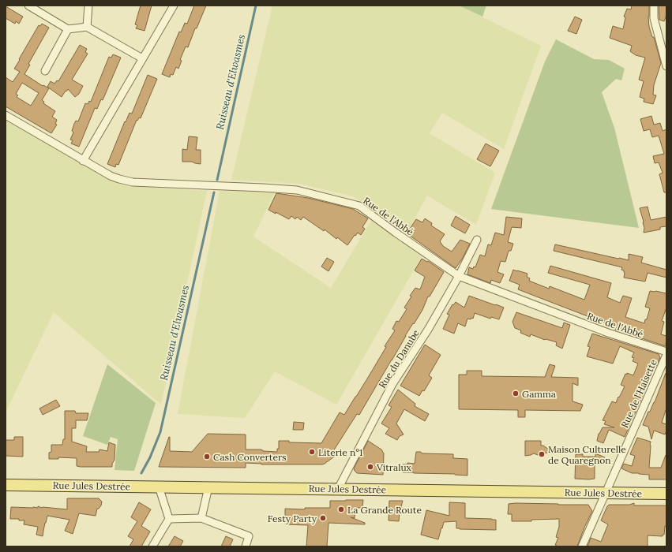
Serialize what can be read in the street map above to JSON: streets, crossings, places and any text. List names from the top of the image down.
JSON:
{
  "streets": {
    "main road": ["Rue Jules Destrée"],
    "street": ["Rue de l'Abbé", "Rue du Danube", "Rue de l'Haisette"]
  },
  "crossings": [
    ["Rue de l'Abbé", "Rue du Danube"],
    ["Rue du Danube", "Rue Jules Destrée"],
    ["Rue de l'Haisette", "Rue Jules Destrée"]
  ],
  "water": ["Ruisseau d'Elwasmes"],
  "places": [
    "Gamma",
    "Literie n°1",
    "Maison Culturelle de Quaregnon",
    "Cash Converters",
    "Vitralux",
    "La Grande Route",
    "Festy Party"
  ]
}
